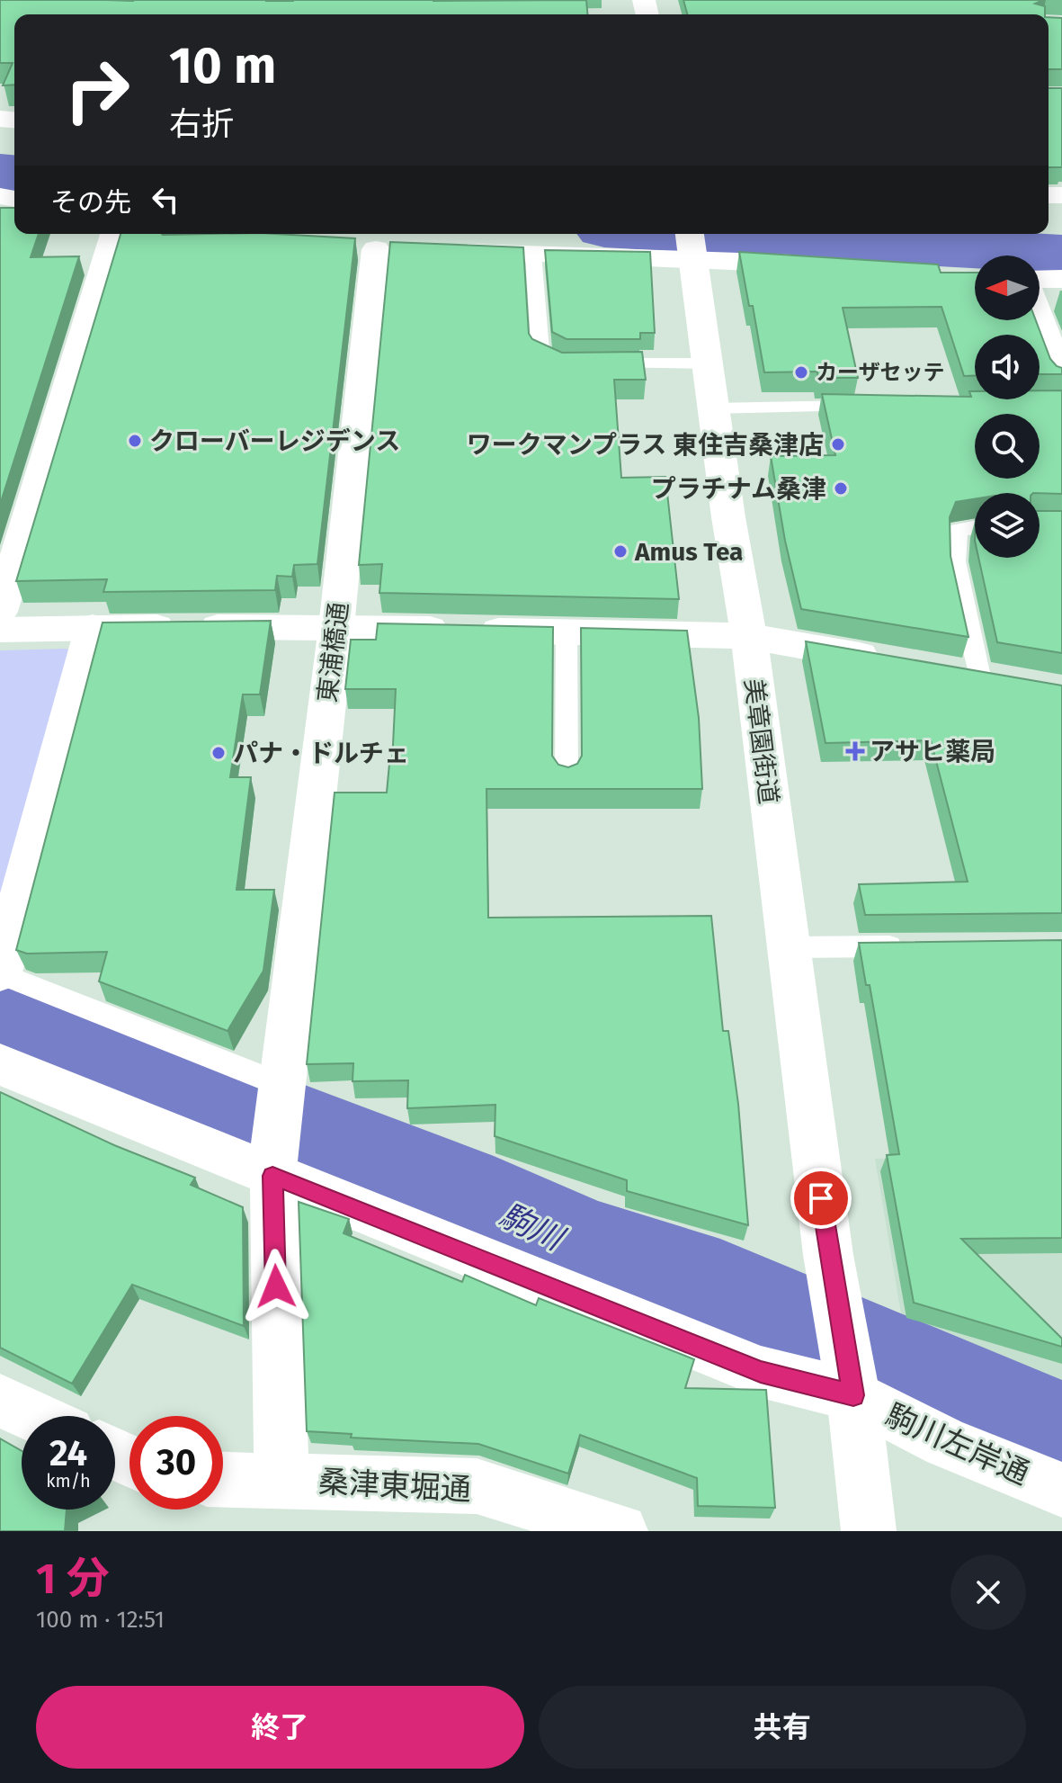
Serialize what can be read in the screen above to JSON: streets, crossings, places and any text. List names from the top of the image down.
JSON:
{
  "streets": {
    "street": [
      "東浦橋通",
      "美章園街道",
      "駒川左岸通",
      "桑津東堀通"
    ]
  },
  "crossings": [
    ["東浦橋通", "駒川左岸通"],
    ["美章園街道", "駒川左岸通"]
  ],
  "water": ["駒川"],
  "places": {
    "other": [
      "カーザセッテ",
      "クローバーレジデンス",
      "ワークマンプラス 東住吉桑津店",
      "プラチナム桑津",
      "Amus Tea",
      "パナ・ドルチェ"
    ],
    "health": ["アサヒ薬局"]
  },
  "north": "left",
  "page": {
    "turn": ["10 m", "右折"],
    "then": "その先",
    "speed": "24 km/h",
    "limit": "30",
    "heading": ["1 分", "100 m · 12:51"],
    "buttons": ["終了", "共有"]
  }
}
